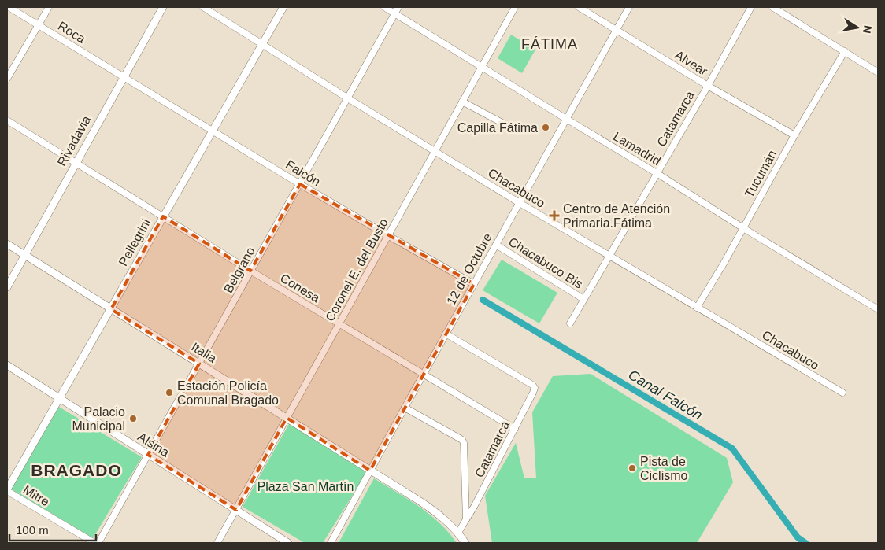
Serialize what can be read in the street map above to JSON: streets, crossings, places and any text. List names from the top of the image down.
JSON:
{
  "streets": {
    "main road": [
      "Rivadavia",
      "Pellegrini",
      "Italia",
      "Alsina"
    ],
    "street": [
      "Roca",
      "Alvear",
      "Catamarca",
      "Lamadrid",
      "Falcón",
      "Tucumán",
      "Chacabuco",
      "Chacabuco Bis",
      "12 de Octubre",
      "Belgrano",
      "Coronel E. del Busto",
      "Conesa",
      "Mitre"
    ]
  },
  "crossings": [
    ["Roca", "Rivadavia"],
    ["Roca", "Falcón"],
    ["Alvear", "Catamarca"],
    ["Alvear", "Tucumán"],
    ["Alvear", "12 de Octubre"],
    ["Catamarca", "Lamadrid"],
    ["Catamarca", "Chacabuco"],
    ["Catamarca", "Chacabuco Bis"],
    ["Catamarca", "12 de Octubre"],
    ["Catamarca", "Conesa"],
    ["Catamarca", "Italia"],
    ["Rivadavia", "Falcón"],
    ["Rivadavia", "Conesa"],
    ["Rivadavia", "Italia"],
    ["Lamadrid", "Tucumán"],
    ["Lamadrid", "12 de Octubre"],
    ["Lamadrid", "Belgrano"],
    ["Lamadrid", "Coronel E. del Busto"],
    ["Falcón", "Pellegrini"],
    ["Falcón", "12 de Octubre"],
    ["Falcón", "Belgrano"],
    ["Falcón", "Coronel E. del Busto"],
    ["Tucumán", "Chacabuco"],
    ["Chacabuco", "Pellegrini"],
    ["Chacabuco", "12 de Octubre"],
    ["Chacabuco", "Belgrano"],
    ["Chacabuco", "Coronel E. del Busto"],
    ["Pellegrini", "Conesa"],
    ["Pellegrini", "Italia"],
    ["Pellegrini", "Alsina"],
    ["Pellegrini", "Mitre"],
    ["Chacabuco Bis", "12 de Octubre"],
    ["12 de Octubre", "Conesa"],
    ["12 de Octubre", "Italia"],
    ["Belgrano", "Conesa"],
    ["Belgrano", "Italia"],
    ["Belgrano", "Alsina"],
    ["Coronel E. del Busto", "Conesa"],
    ["Coronel E. del Busto", "Italia"],
    ["Coronel E. del Busto", "Alsina"]
  ],
  "districts": ["FÁTIMA", "BRAGADO"],
  "water": ["Canal Falcón"],
  "parks": ["Plaza San Martín"],
  "places": {
    "other": [
      "Capilla Fátima",
      "Estación Policía Comunal Bragado",
      "Palacio Municipal",
      "Pista de Ciclismo"
    ],
    "health": ["Centro de Atención Primaria.Fátima"]
  },
  "scale_bar": "100 m",
  "north": "right"
}
